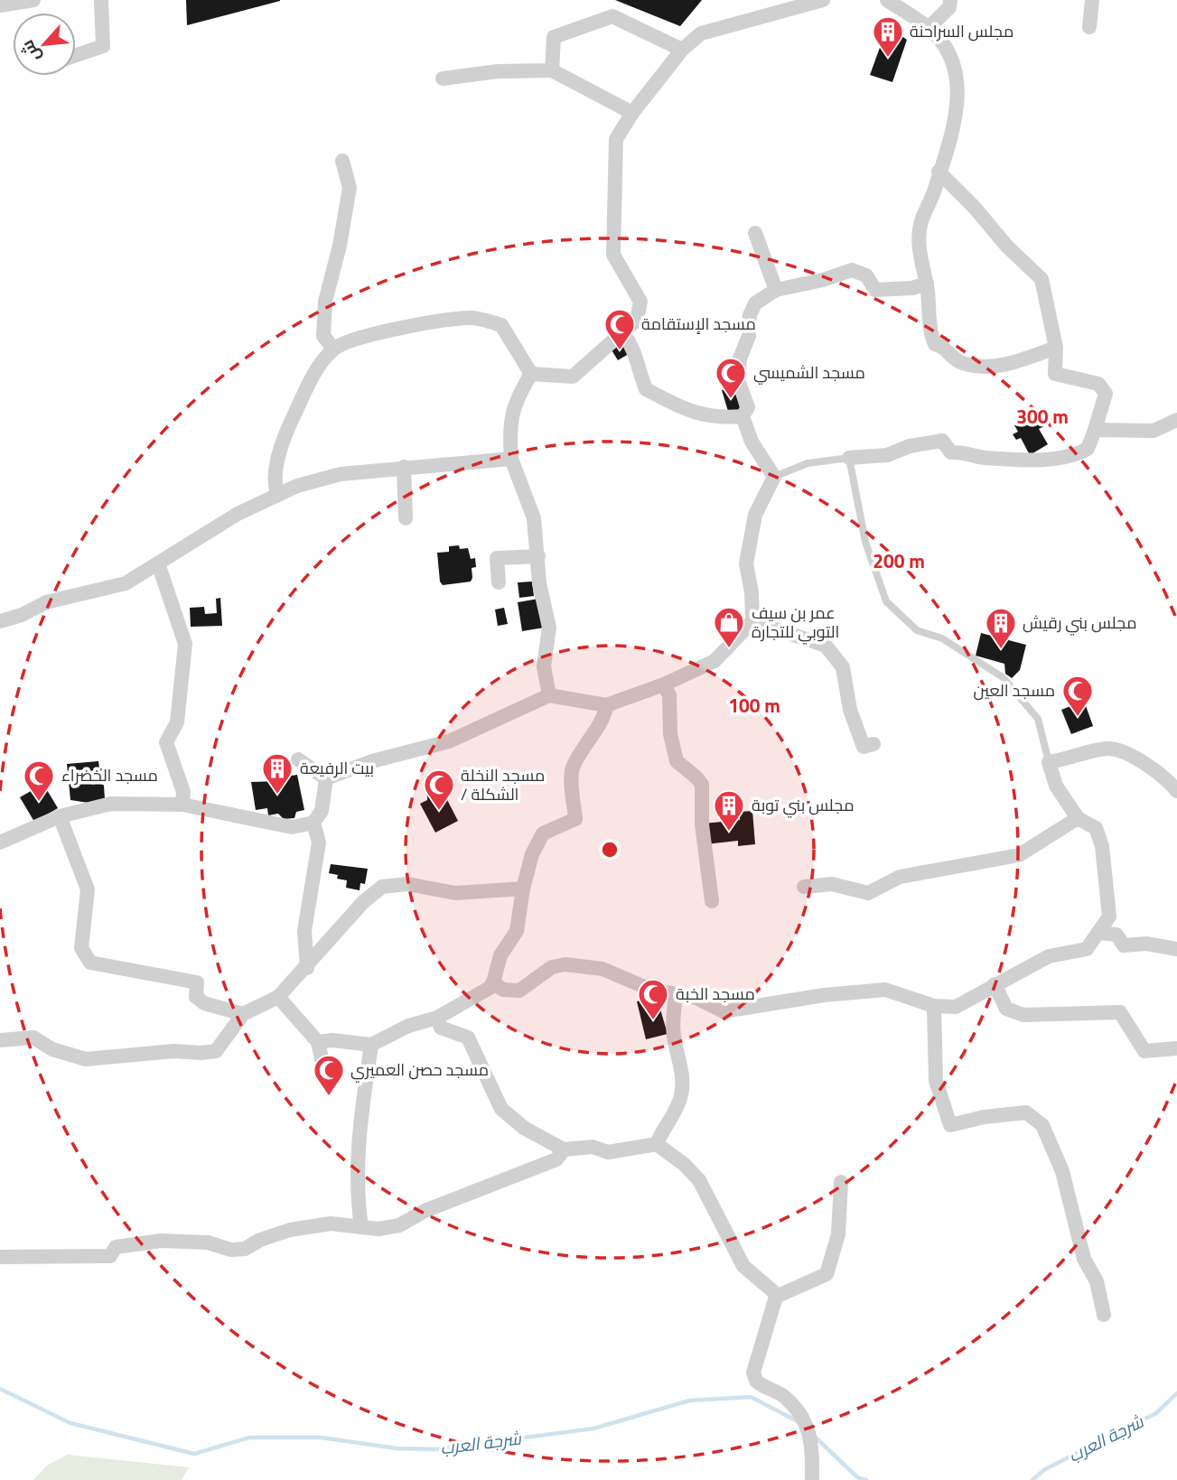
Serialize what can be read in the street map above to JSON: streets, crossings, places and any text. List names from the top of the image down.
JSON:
{
  "water": ["شرجة العرب"],
  "places": {
    "building": [
      "مجلس السراحنة",
      "مجلس بني رقيش",
      "بيت الرفيعة",
      "مجلس بني توبة"
    ],
    "mosque": [
      "مسجد الإستقامة",
      "مسجد الشميسي",
      "مسجد العين",
      "مسجد الخضراء",
      "مسجد النخلة / الشكلة",
      "مسجد الخبة",
      "مسجد حصن العميري"
    ],
    "shop": ["عمر بن سيف التوبي للتجارة"]
  },
  "north": "bottom left",
  "rings": ["300 m", "200 m", "100 m"]
}
